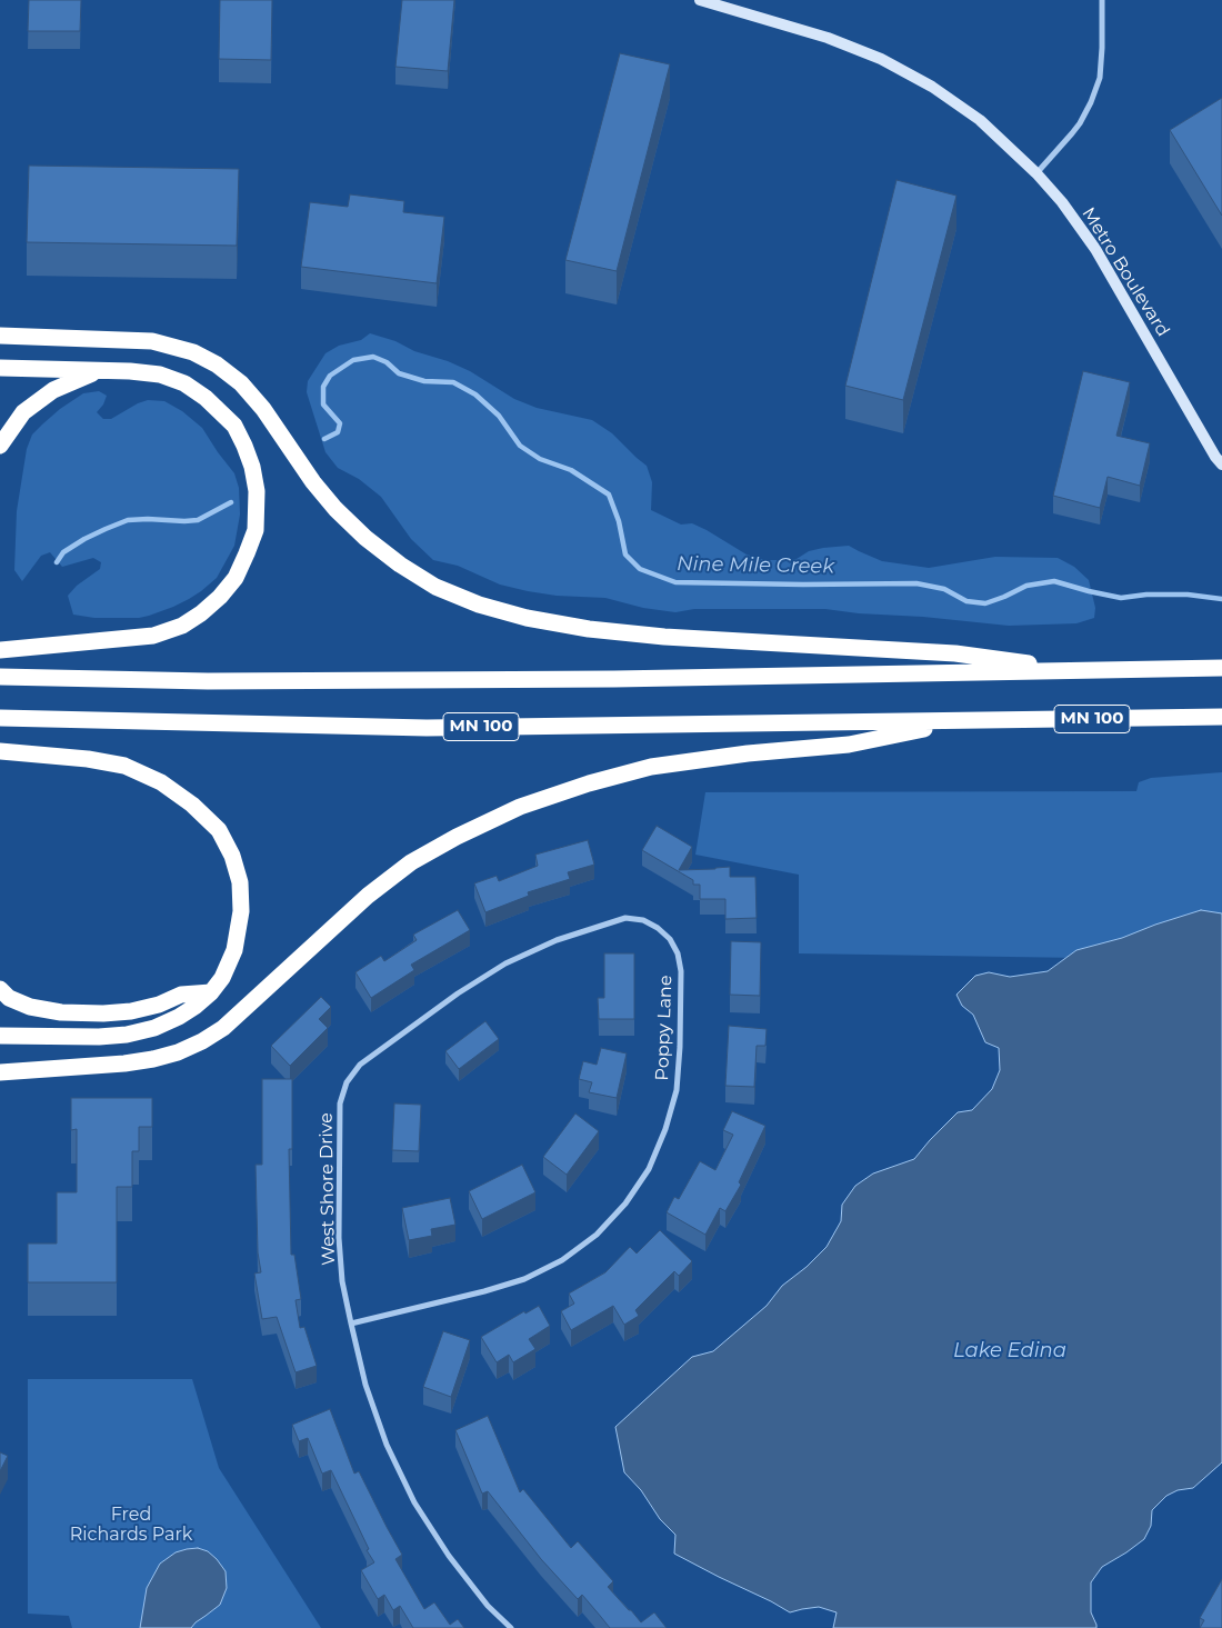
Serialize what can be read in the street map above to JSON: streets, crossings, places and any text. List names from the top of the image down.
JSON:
{
  "streets": {
    "highway": ["MN 100"],
    "street": ["Metro Boulevard", "Poppy Lane", "West Shore Drive"]
  },
  "crossings": [
    ["Poppy Lane", "West Shore Drive"]
  ],
  "water": ["Nine Mile Creek", "Lake Edina"],
  "parks": ["Fred Richards Park"]
}
